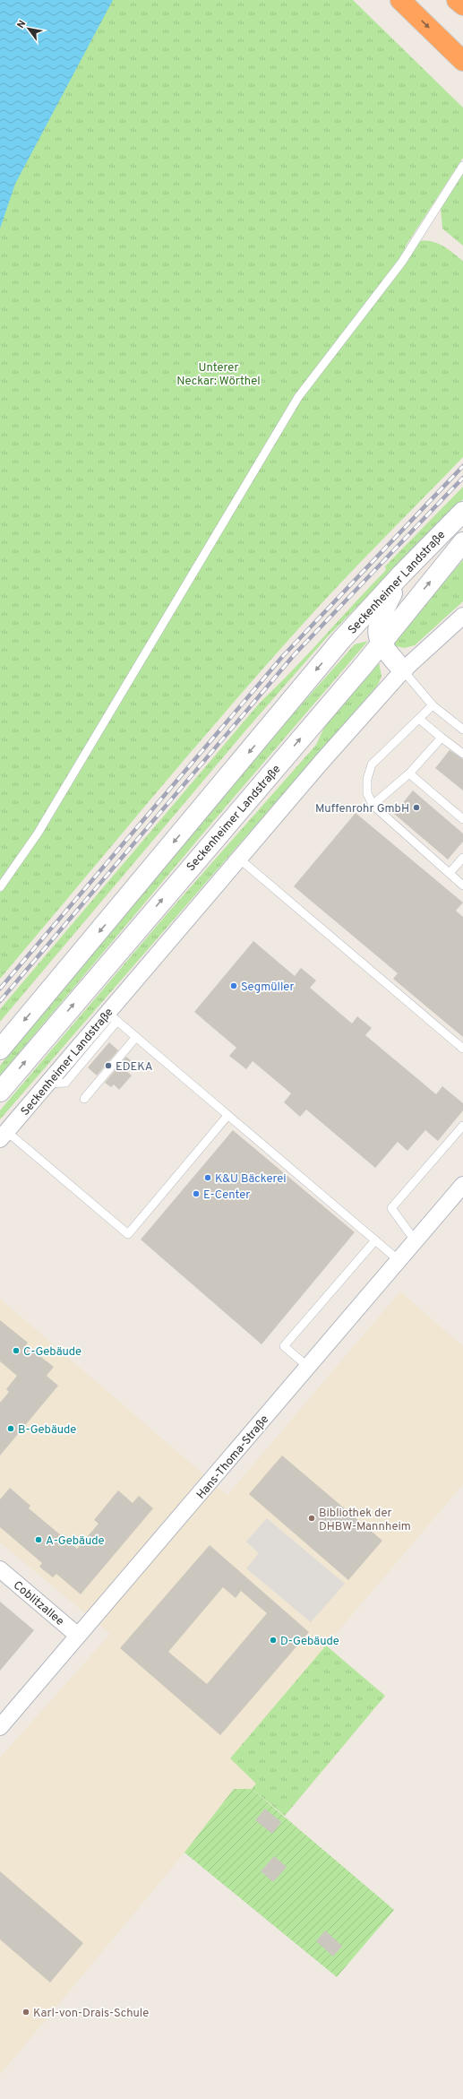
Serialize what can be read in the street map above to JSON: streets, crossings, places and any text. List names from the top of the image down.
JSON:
{
  "streets": {
    "main road": ["Seckenheimer Landstraße"],
    "street": ["Hans-Thoma-Straße", "Coblitzallee"]
  },
  "crossings": [
    ["Hans-Thoma-Straße", "Coblitzallee"]
  ],
  "parks": ["Unterer Neckar: Wörthel"],
  "places": [
    "Muffenrohr GmbH",
    "Segmüller",
    "EDEKA",
    "K&U Bäckerei",
    "E-Center",
    "C-Gebäude",
    "B-Gebäude",
    "Bibliothek der DHBW-Mannheim",
    "A-Gebäude",
    "D-Gebäude",
    "Karl-von-Drais-Schule"
  ],
  "north": "top left"
}
